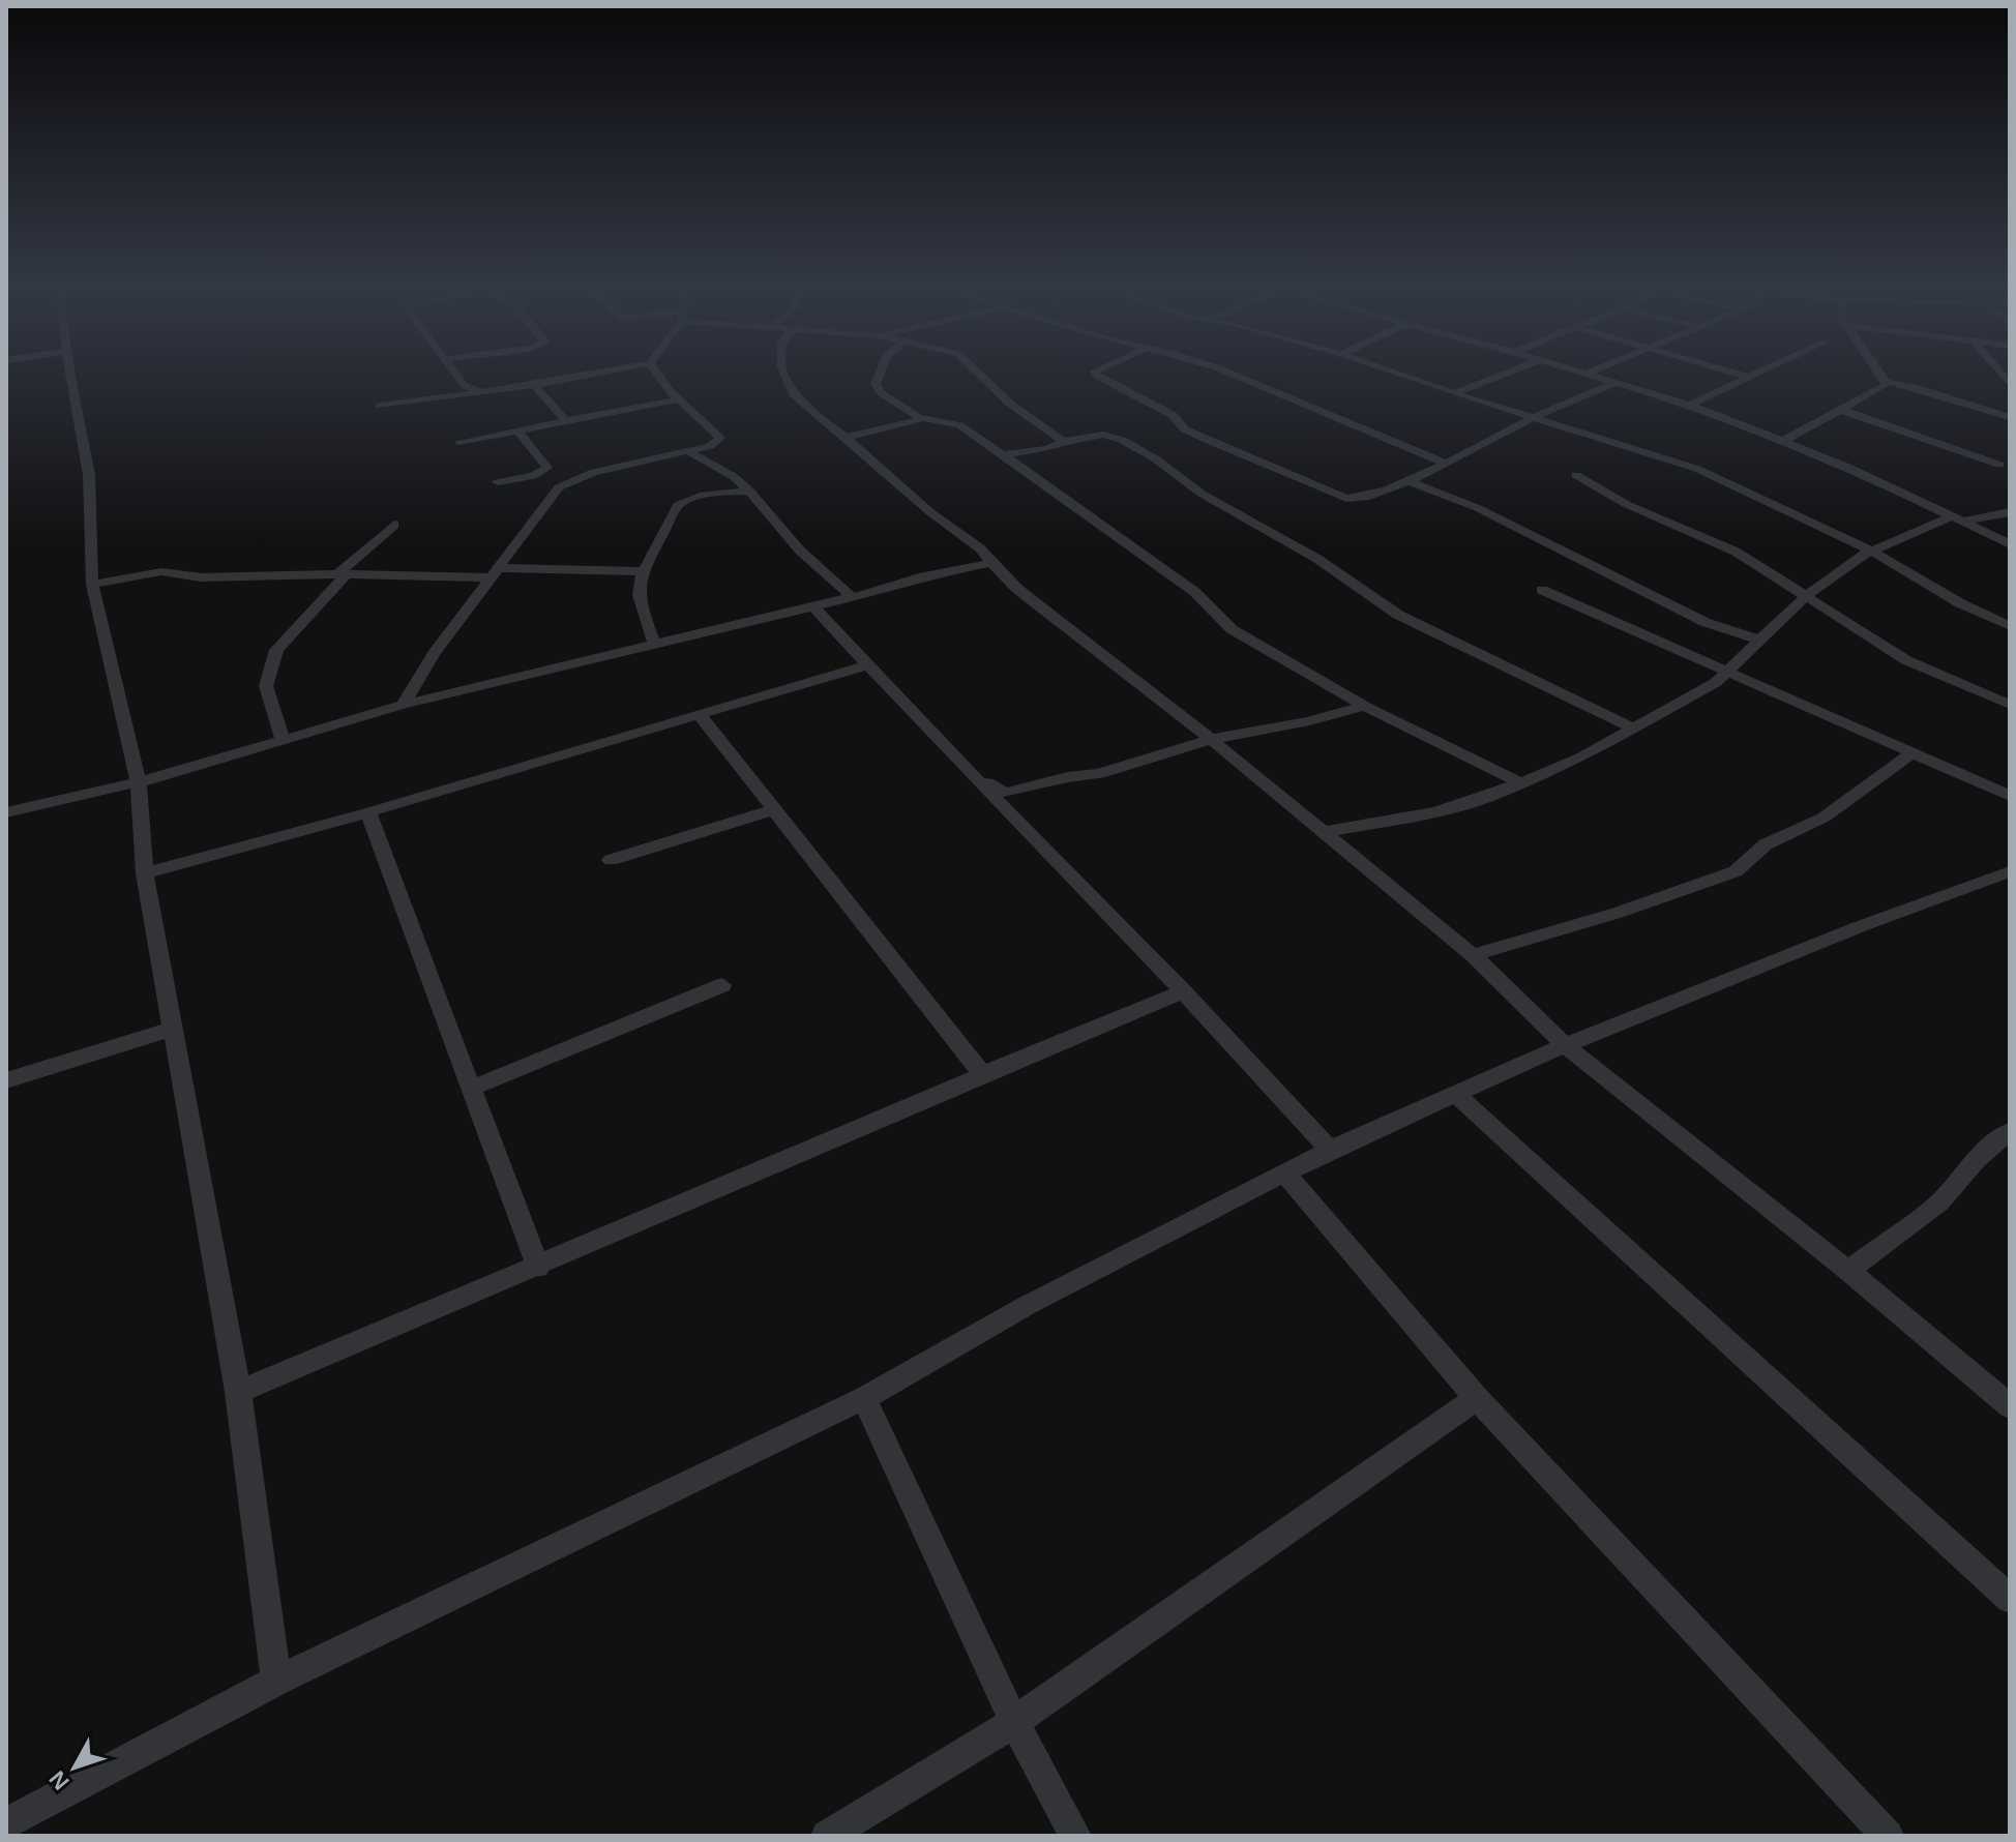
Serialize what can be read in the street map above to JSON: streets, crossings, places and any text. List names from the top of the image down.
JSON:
{
  "north": "bottom left"
}
